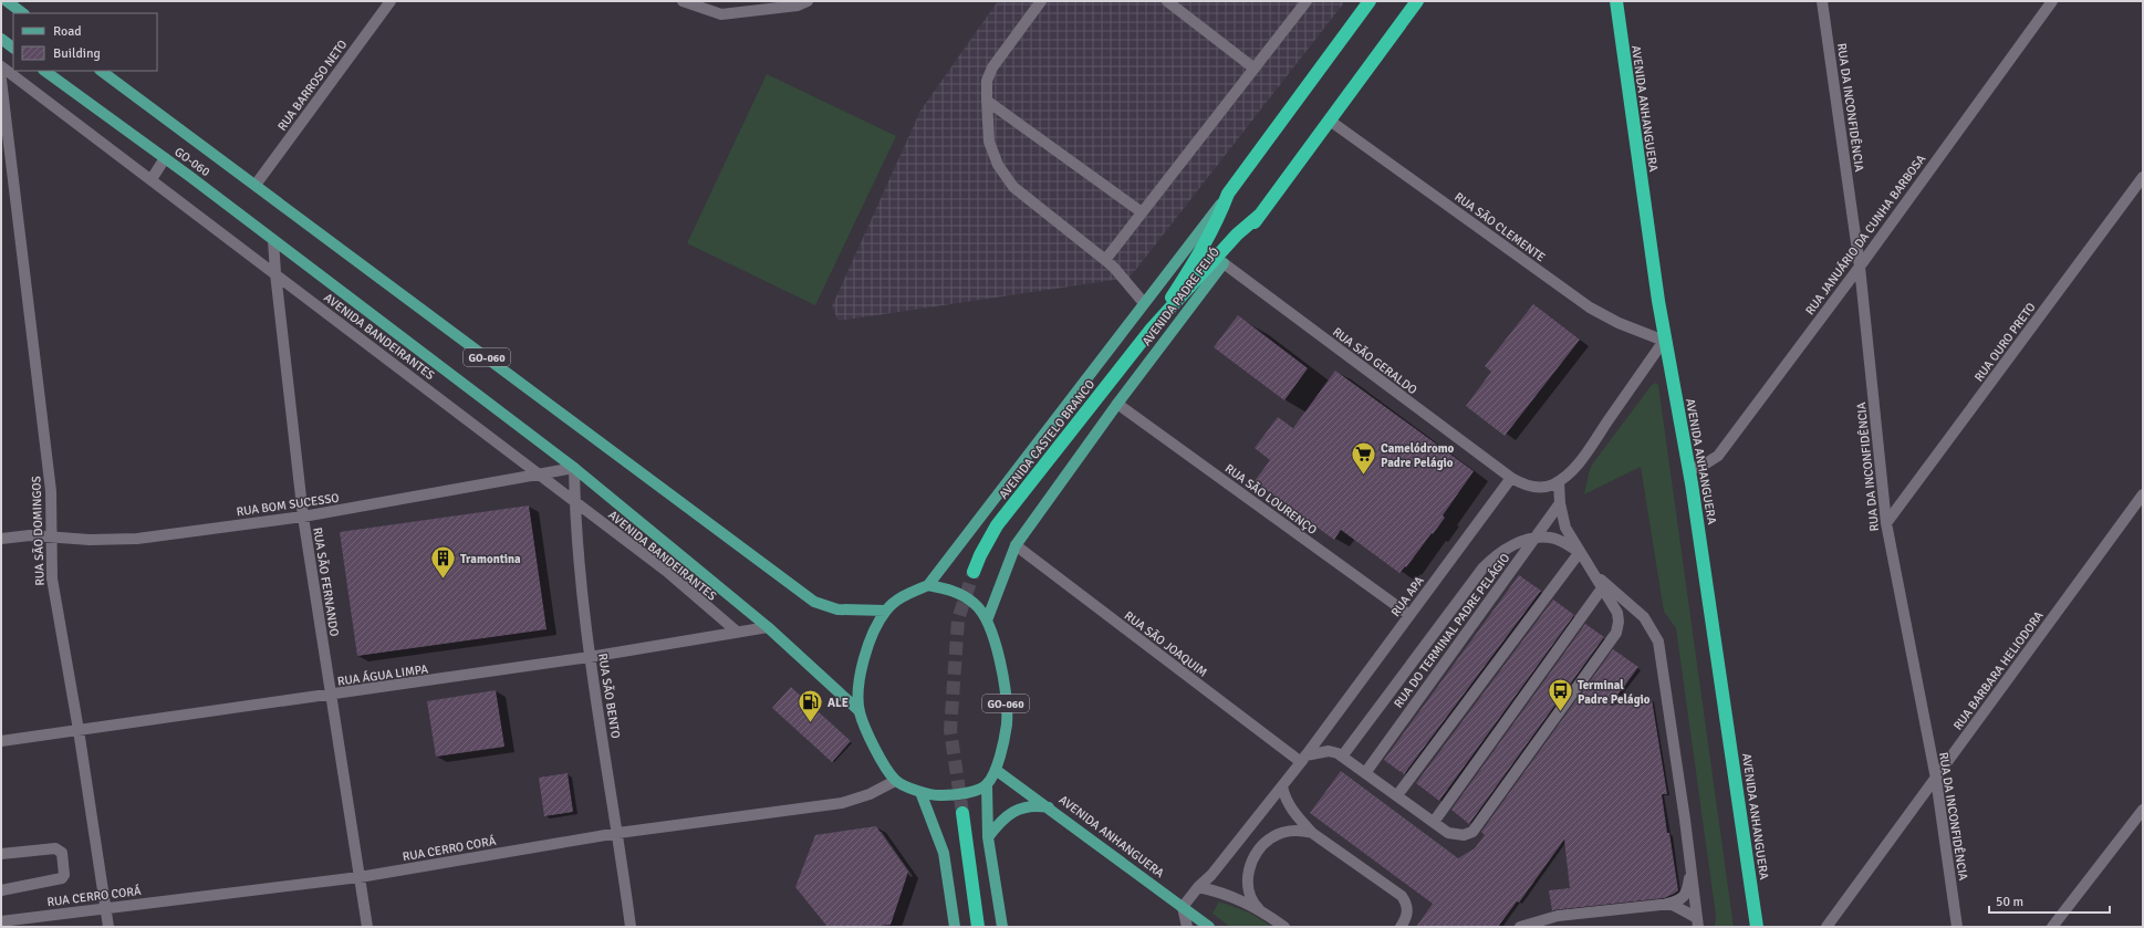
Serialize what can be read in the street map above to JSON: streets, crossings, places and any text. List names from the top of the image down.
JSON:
{
  "streets": {
    "highway": ["AVENIDA ANHANGUERA", "AVENIDA PADRE FEIJÓ", "AVENIDA CASTELO BRANCO"],
    "main road": ["GO-060"],
    "street": [
      "RUA BARROSO NETO",
      "RUA DA INCONFIDÊNCIA",
      "RUA SÃO CLEMENTE",
      "RUA JANUÁRIO DA CUNHA BARBOSA",
      "AVENIDA BANDEIRANTES",
      "RUA OURO PRETO",
      "RUA SÃO GERALDO",
      "RUA SÃO LOURENÇO",
      "RUA BOM SUCESSO",
      "RUA SÃO DOMINGOS",
      "RUA SÃO FERNANDO",
      "RUA APA",
      "RUA DO TERMINAL PADRE PELÁGIO",
      "RUA SÃO JOAQUIM",
      "RUA BARBARA HELIODORA",
      "RUA ÁGUA LIMPA",
      "RUA SÃO BENTO",
      "RUA CERRO CORÁ"
    ]
  },
  "crossings": [
    ["RUA BARROSO NETO", "GO-060"],
    ["RUA DA INCONFIDÊNCIA", "RUA JANUÁRIO DA CUNHA BARBOSA"],
    ["RUA DA INCONFIDÊNCIA", "RUA OURO PRETO"],
    ["RUA DA INCONFIDÊNCIA", "RUA BARBARA HELIODORA"],
    ["AVENIDA ANHANGUERA", "GO-060"],
    ["AVENIDA ANHANGUERA", "RUA SÃO CLEMENTE"],
    ["AVENIDA ANHANGUERA", "RUA JANUÁRIO DA CUNHA BARBOSA"],
    ["AVENIDA ANHANGUERA", "RUA APA"],
    ["GO-060", "AVENIDA PADRE FEIJÓ"],
    ["GO-060", "RUA BOM SUCESSO"],
    ["GO-060", "RUA SÃO FERNANDO"],
    ["GO-060", "RUA ÁGUA LIMPA"],
    ["GO-060", "RUA SÃO BENTO"],
    ["GO-060", "RUA CERRO CORÁ"],
    ["RUA SÃO CLEMENTE", "AVENIDA PADRE FEIJÓ"],
    ["AVENIDA PADRE FEIJÓ", "RUA SÃO GERALDO"],
    ["AVENIDA PADRE FEIJÓ", "AVENIDA CASTELO BRANCO"],
    ["AVENIDA PADRE FEIJÓ", "RUA SÃO LOURENÇO"],
    ["AVENIDA PADRE FEIJÓ", "RUA SÃO JOAQUIM"],
    ["AVENIDA BANDEIRANTES", "RUA BOM SUCESSO"],
    ["AVENIDA BANDEIRANTES", "RUA SÃO FERNANDO"],
    ["AVENIDA BANDEIRANTES", "RUA ÁGUA LIMPA"],
    ["AVENIDA BANDEIRANTES", "RUA SÃO BENTO"],
    ["RUA SÃO GERALDO", "RUA APA"],
    ["RUA SÃO LOURENÇO", "RUA APA"],
    ["RUA BOM SUCESSO", "RUA SÃO DOMINGOS"],
    ["RUA BOM SUCESSO", "RUA SÃO FERNANDO"],
    ["RUA BOM SUCESSO", "RUA SÃO BENTO"],
    ["RUA SÃO DOMINGOS", "RUA ÁGUA LIMPA"],
    ["RUA SÃO DOMINGOS", "RUA CERRO CORÁ"],
    ["RUA SÃO FERNANDO", "RUA ÁGUA LIMPA"],
    ["RUA SÃO FERNANDO", "RUA CERRO CORÁ"],
    ["RUA APA", "RUA SÃO JOAQUIM"],
    ["RUA ÁGUA LIMPA", "RUA SÃO BENTO"],
    ["RUA SÃO BENTO", "RUA CERRO CORÁ"]
  ],
  "places": {
    "supermarket": ["Camelódromo Padre Pelágio"],
    "building": ["Tramontina"],
    "bus stop": ["Terminal Padre Pelágio"],
    "fuel station": ["ALE"]
  },
  "legend": ["Road", "Building"],
  "scale_bar": "50 m"
}
